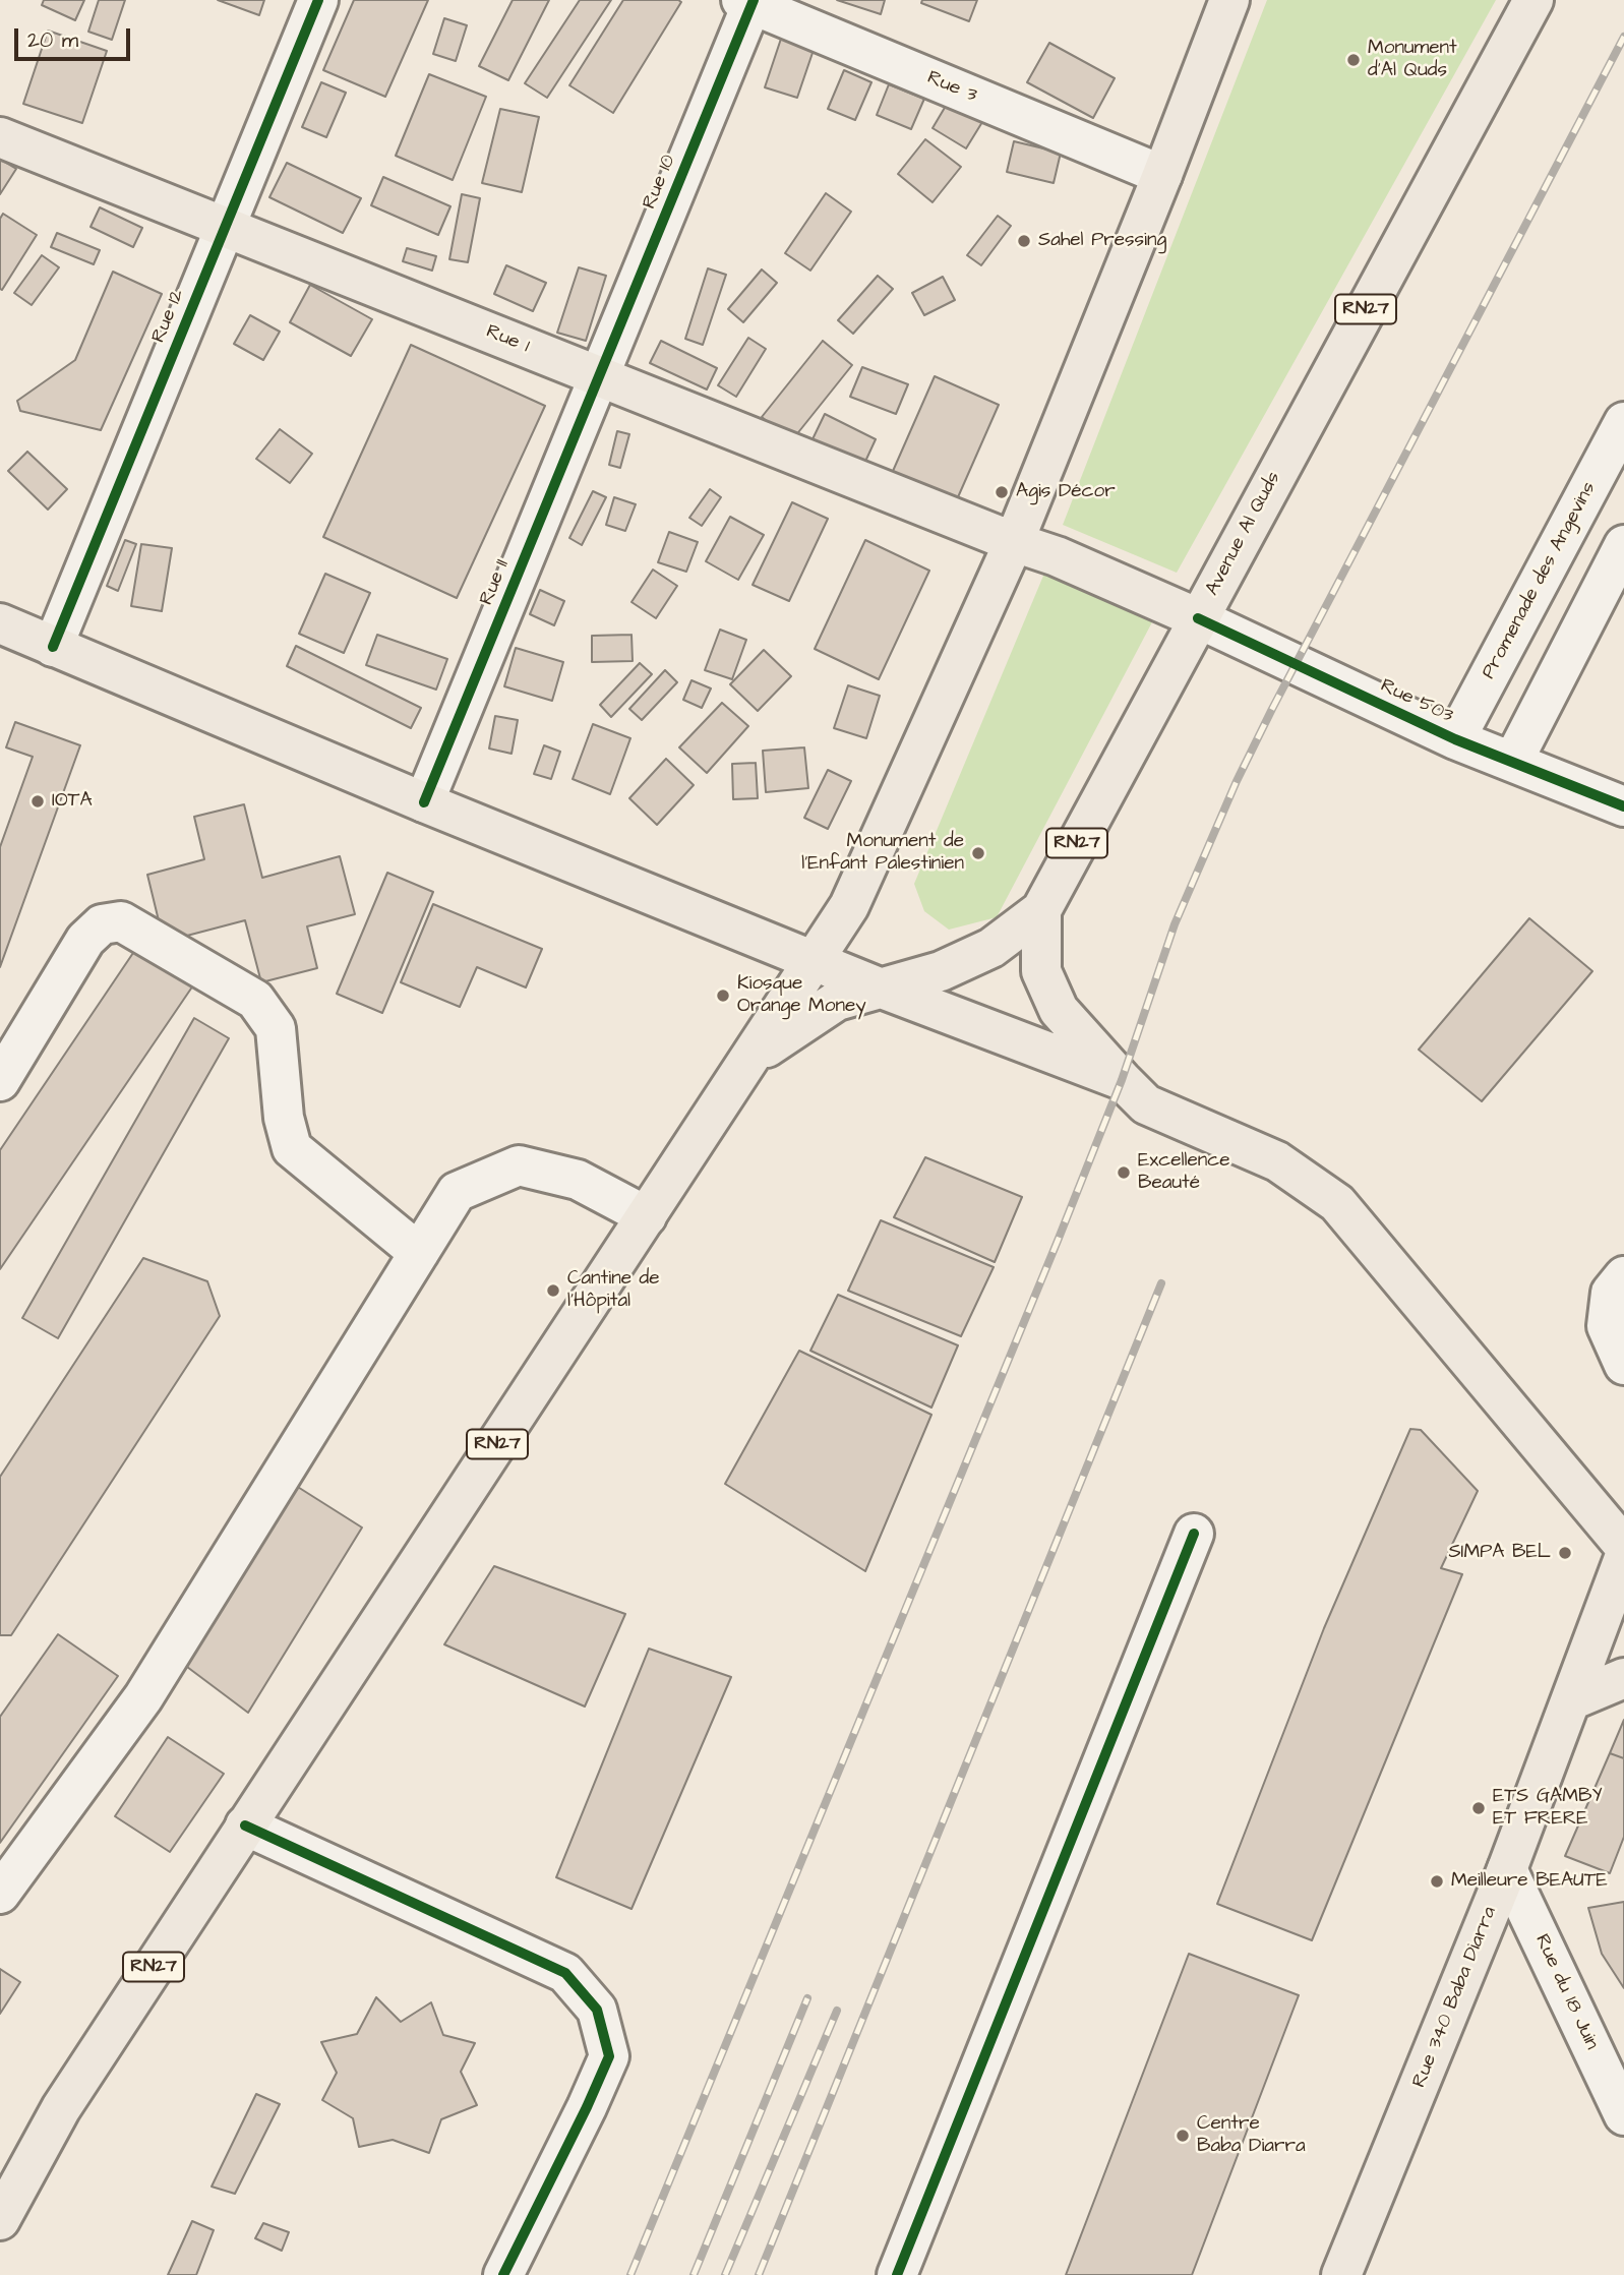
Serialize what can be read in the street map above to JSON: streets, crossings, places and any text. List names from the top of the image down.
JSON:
{
  "streets": {
    "main road": [
      "RN27",
      "Rue 1",
      "Avenue Al Quds",
      "Rue 503",
      "Rue 340 Baba Diarra"
    ],
    "street": [
      "Rue 3",
      "Rue 10",
      "Rue 12",
      "Promenade des Angevins",
      "Rue 11",
      "Rue du 18 Juin"
    ]
  },
  "crossings": [
    ["Rue 3", "Rue 10"],
    ["Rue 3", "RN27"],
    ["Rue 10", "Rue 1"],
    ["Rue 10", "Rue 11"],
    ["RN27", "Rue 1"],
    ["RN27", "Avenue Al Quds"],
    ["RN27", "Rue 503"],
    ["Rue 12", "Rue 1"],
    ["Rue 1", "Rue 11"],
    ["Rue 1", "Rue 503"],
    ["Avenue Al Quds", "Rue 503"],
    ["Promenade des Angevins", "Rue 503"],
    ["Rue du 18 Juin", "Rue 340 Baba Diarra"]
  ],
  "places": [
    "Monument d'Al Quds",
    "Sahel Pressing",
    "Agis Décor",
    "IOTA",
    "Monument de l'Enfant Palestinien",
    "Kiosque Orange Money",
    "Excellence Beauté",
    "Cantine de l'Hôpital",
    "SIMPA BEL",
    "ETS GAMBY ET FRERE",
    "Meilleure BEAUTE",
    "Centre Baba Diarra"
  ],
  "scale_bar": "20 m"
}
